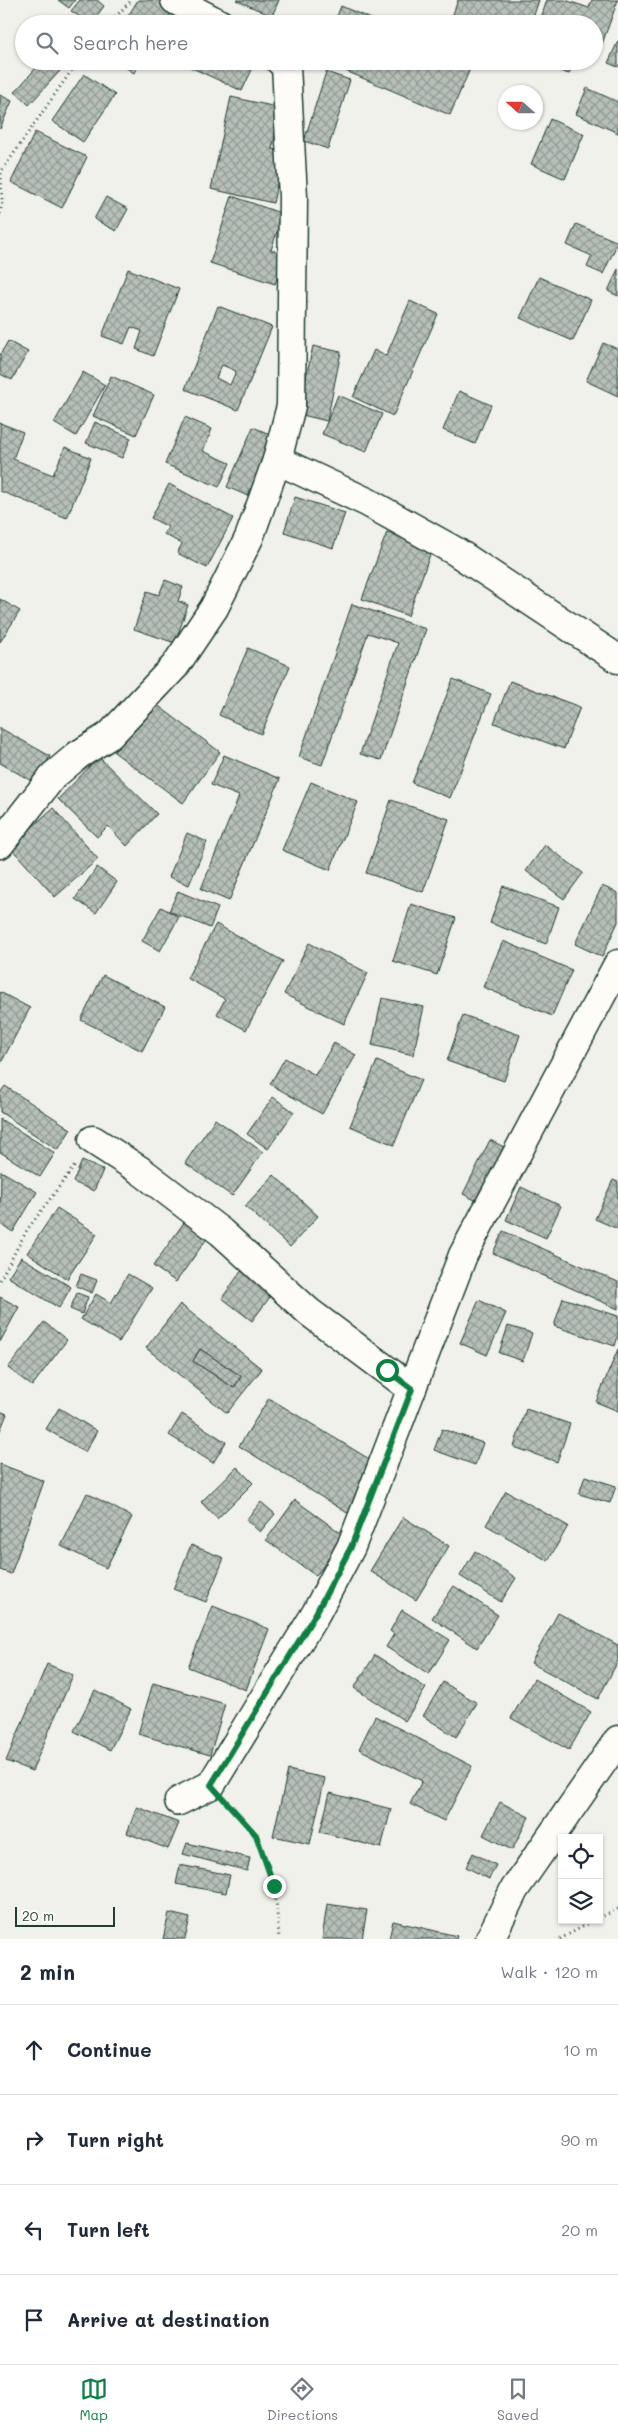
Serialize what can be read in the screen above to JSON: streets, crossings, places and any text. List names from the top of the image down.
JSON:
{
  "scale_bar": "20 m",
  "north": "left",
  "page": {
    "search": "Search here",
    "scale": "20 m",
    "heading": ["2 min", "Walk · 120 m"],
    "list": [
      ["Continue", "10 m"],
      ["Turn right", "90 m"],
      ["Turn left", "20 m"],
      "Arrive at destination"
    ],
    "nav": ["Map", "Directions", "Saved"]
  }
}
